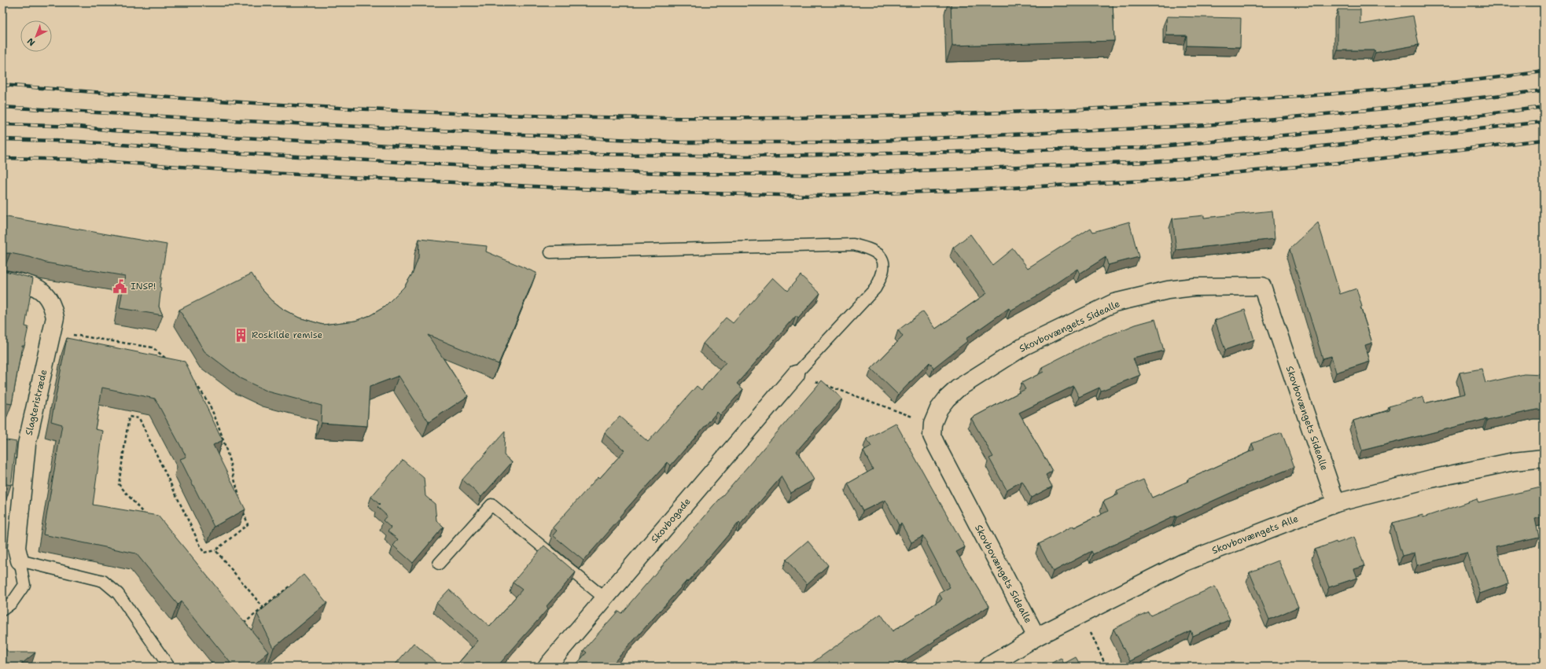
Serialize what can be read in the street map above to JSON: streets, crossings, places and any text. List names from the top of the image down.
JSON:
{
  "streets": {
    "street": [
      "Skovbovængets Sidealle",
      "Slagteristræde",
      "Skovbogade",
      "Skovbovængets Alle"
    ]
  },
  "crossings": [
    ["Skovbovængets Sidealle", "Skovbovængets Alle"]
  ],
  "places": {
    "public building": ["INSP!"],
    "building": ["Roskilde remise"]
  },
  "north": "bottom left"
}
